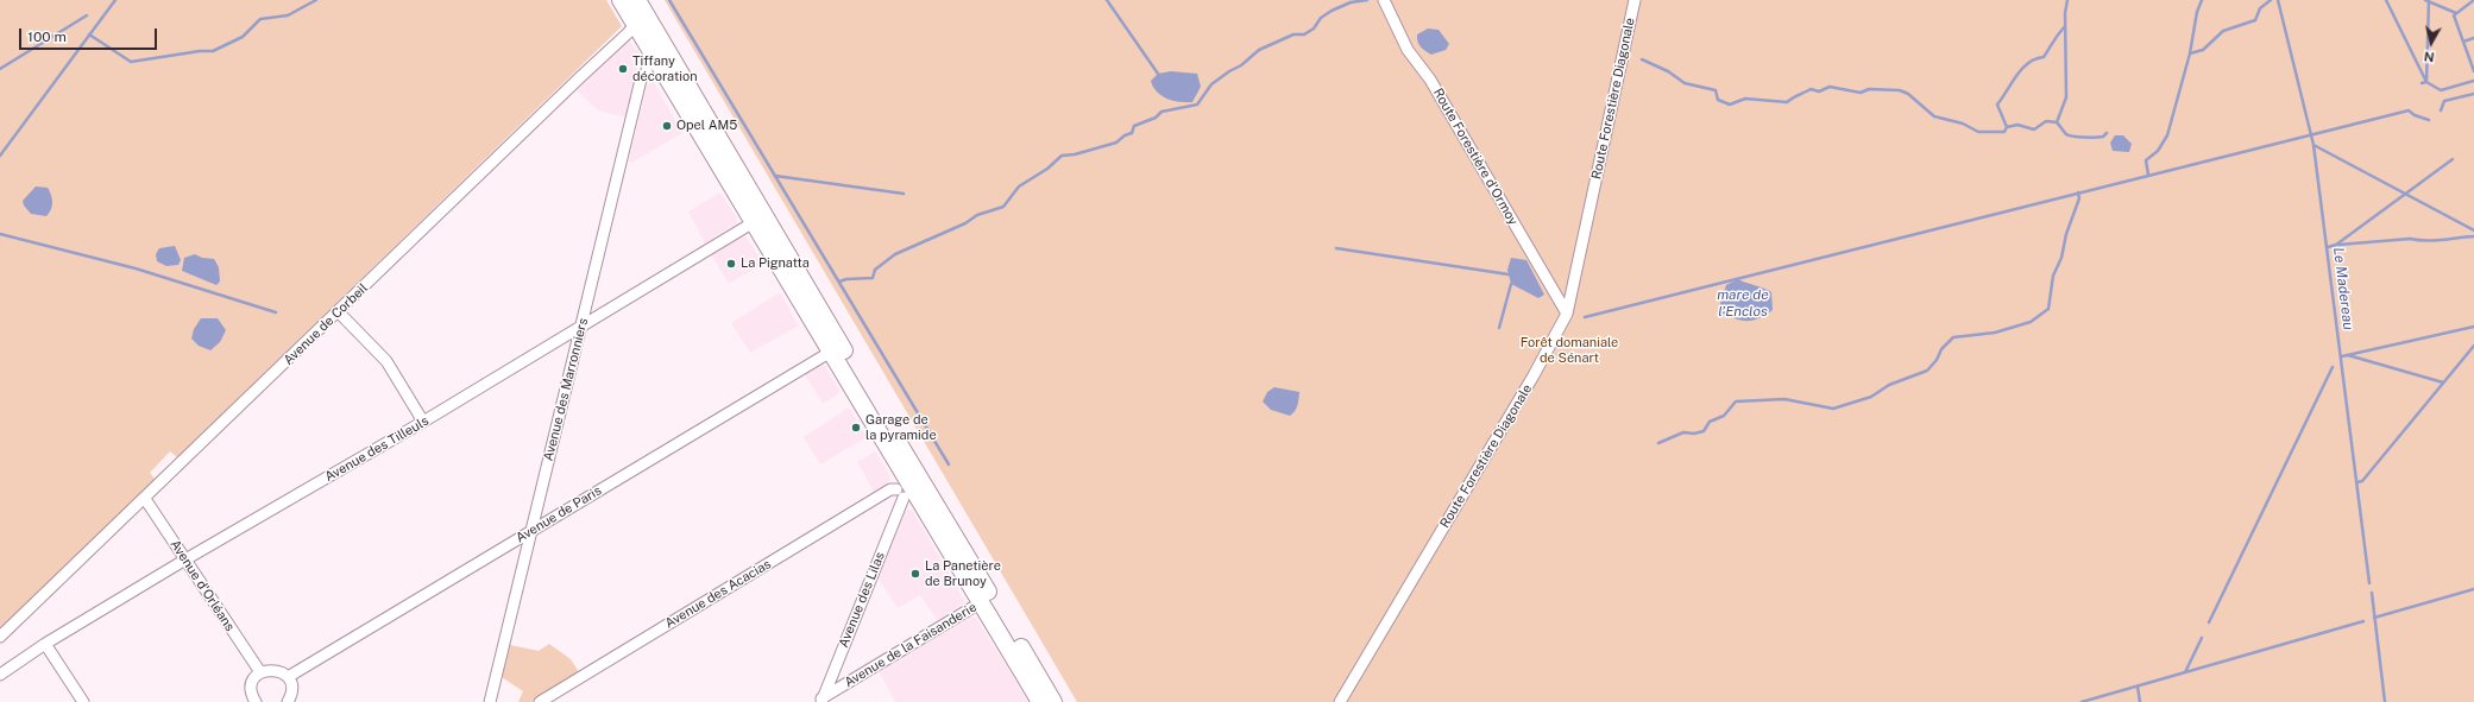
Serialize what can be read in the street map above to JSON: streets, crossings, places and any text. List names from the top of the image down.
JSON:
{
  "streets": {
    "street": [
      "Route Forestière Diagonale",
      "Route Forestière d'Ormoy",
      "Avenue de Corbeil",
      "Avenue des Marronniers",
      "Avenue des Tilleuls",
      "Avenue de Paris",
      "Avenue d'Orléans",
      "Avenue des Acacias",
      "Avenue des Lilas",
      "Avenue de la Faisanderie"
    ]
  },
  "crossings": [
    ["Route Forestière Diagonale", "Route Forestière d'Ormoy"],
    ["Avenue de Corbeil", "Avenue d'Orléans"],
    ["Avenue des Marronniers", "Avenue des Tilleuls"],
    ["Avenue des Marronniers", "Avenue de Paris"],
    ["Avenue des Tilleuls", "Avenue d'Orléans"],
    ["Avenue des Acacias", "Avenue des Lilas"],
    ["Avenue des Lilas", "Avenue de la Faisanderie"]
  ],
  "water": ["Le Madereau", "mare de l’Enclos"],
  "parks": ["Forêt domaniale de Sénart"],
  "places": [
    "Tiffany décoration",
    "Opel AM5",
    "La Pignatta",
    "Garage de la pyramide",
    "La Panetière de Brunoy"
  ],
  "scale_bar": "100 m",
  "north": "bottom"
}
